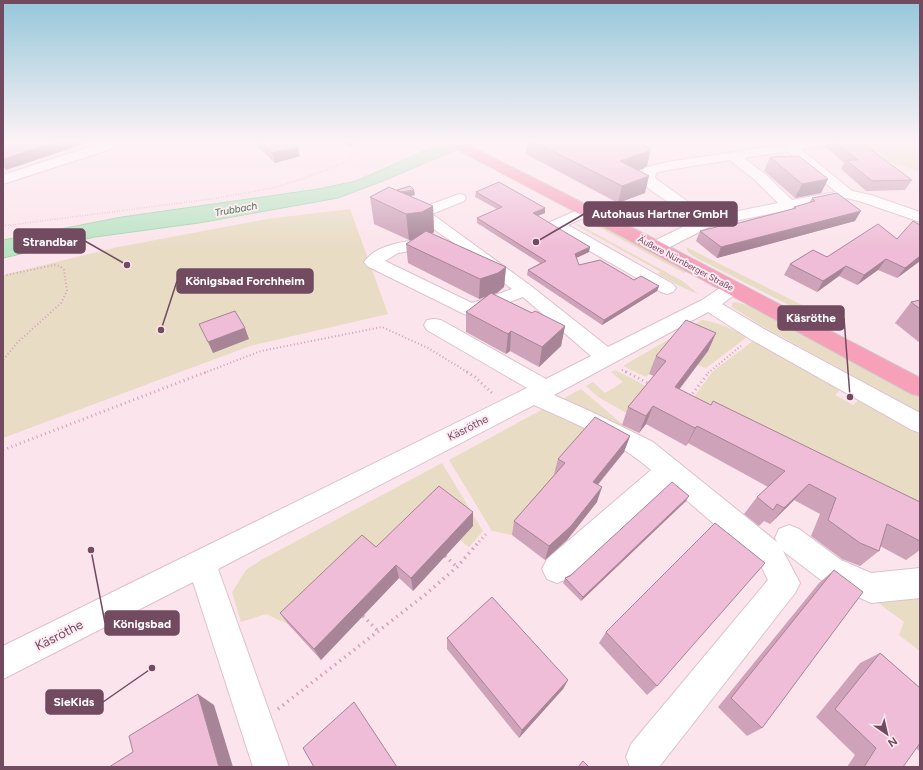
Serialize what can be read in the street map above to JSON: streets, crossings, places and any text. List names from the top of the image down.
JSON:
{
  "streets": {
    "main road": ["Äußere Nürnberger Straße"],
    "street": ["Käsröthe"]
  },
  "crossings": [
    ["Äußere Nürnberger Straße", "Käsröthe"]
  ],
  "water": ["Trubbach"],
  "places": [
    "Autohaus Hartner GmbH",
    "Strandbar",
    "Königsbad Forchheim",
    "Käsröthe",
    "Königsbad",
    "SieKids"
  ],
  "north": "bottom right"
}
